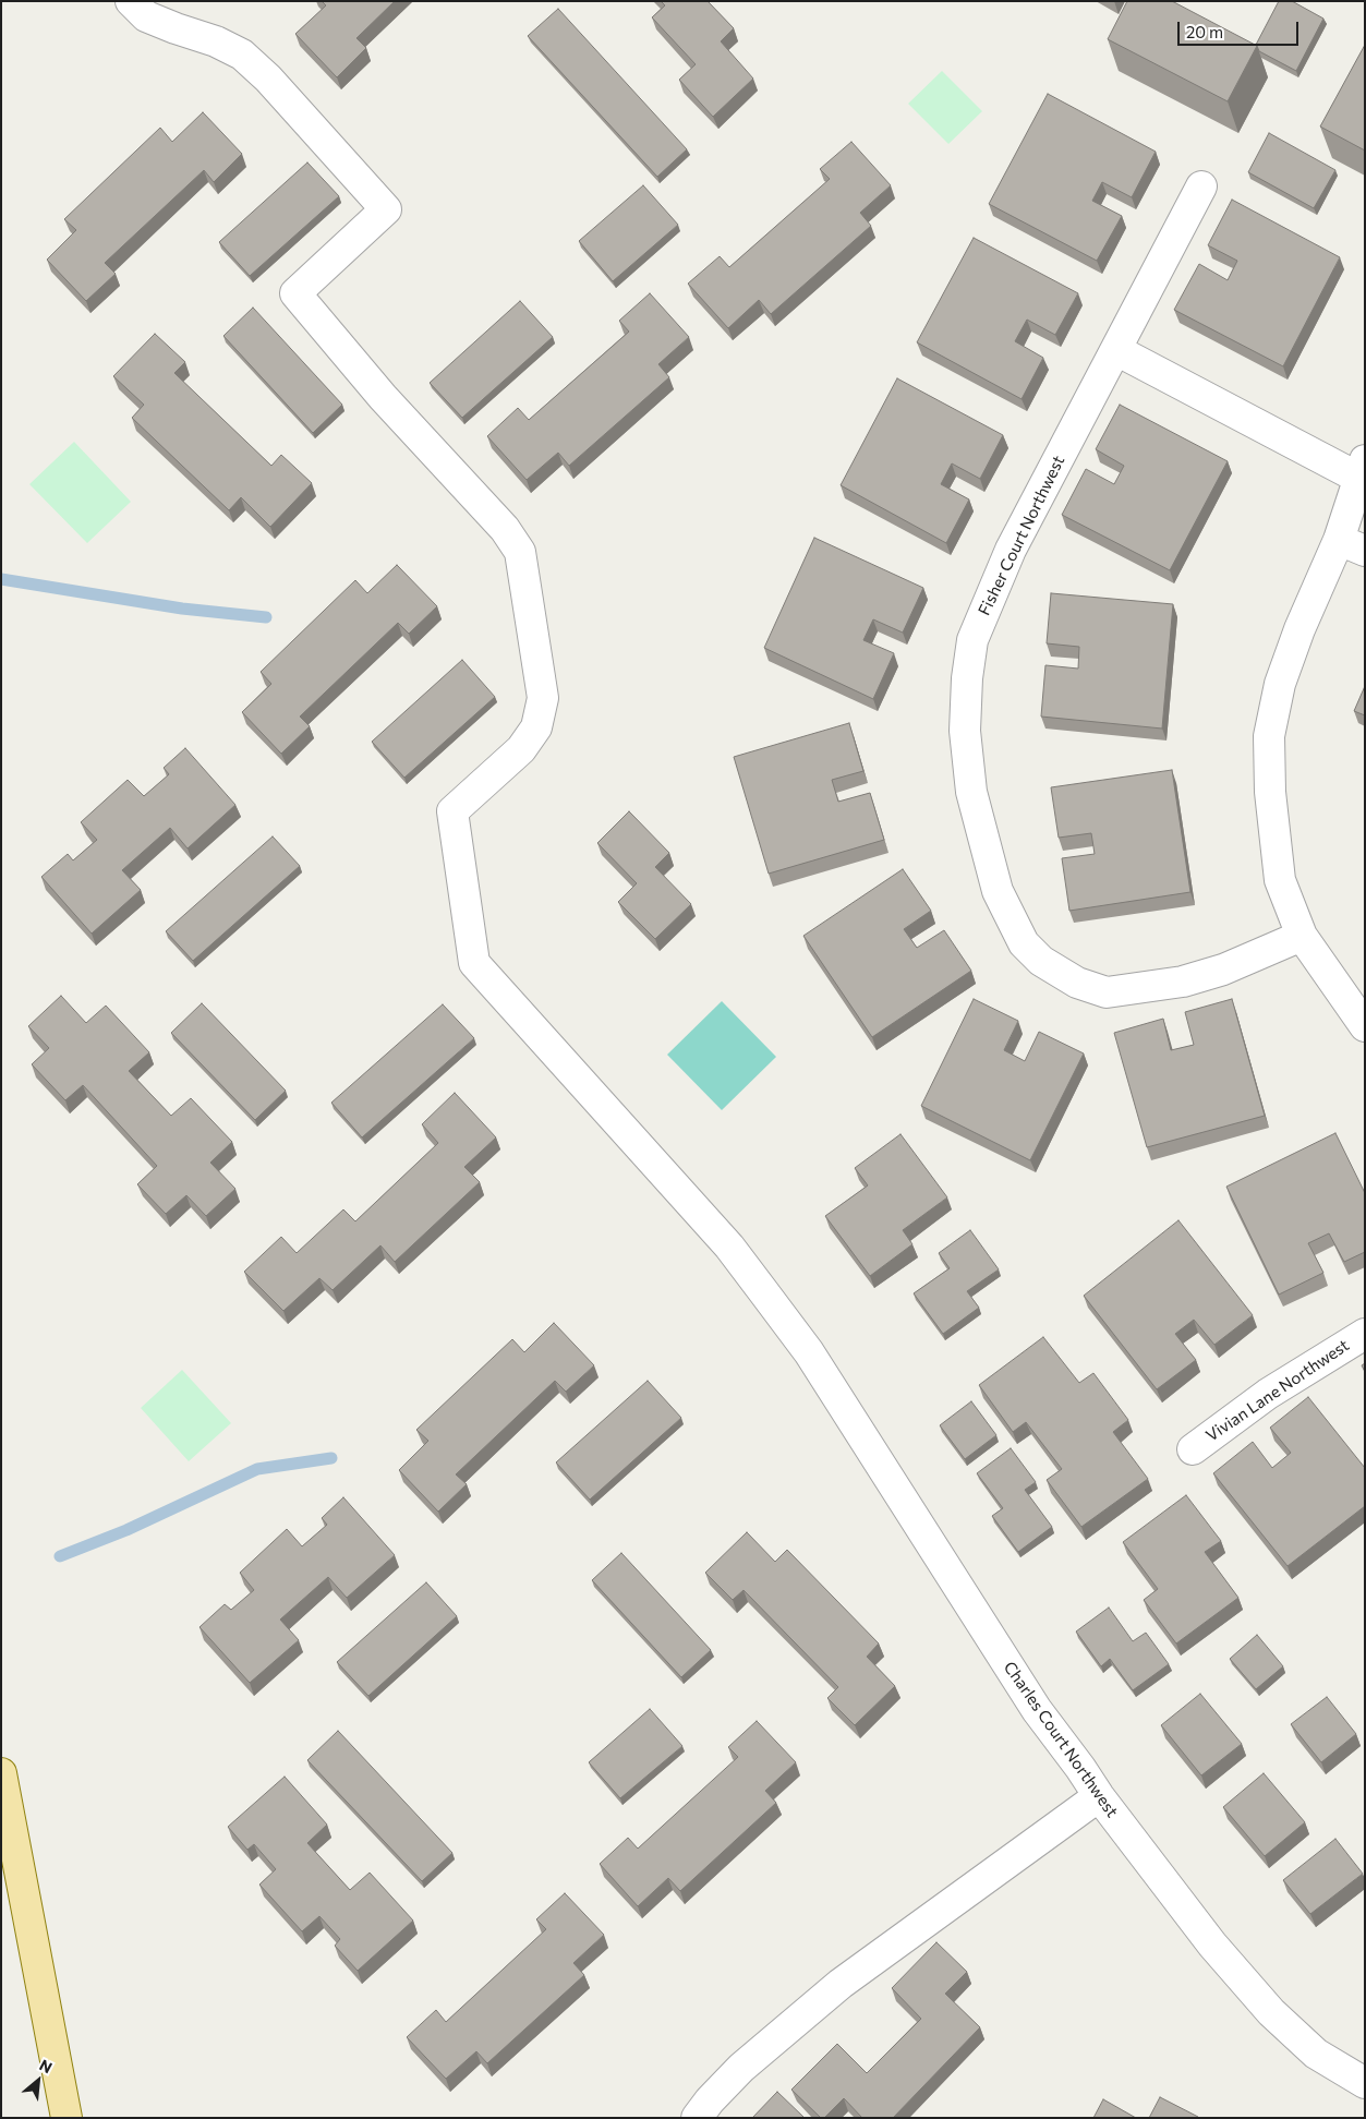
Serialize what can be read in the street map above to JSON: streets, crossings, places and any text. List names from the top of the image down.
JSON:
{
  "streets": {
    "street": ["Fisher Court Northwest", "Vivian Lane Northwest", "Charles Court Northwest"]
  },
  "scale_bar": "20 m",
  "north": "top right"
}
